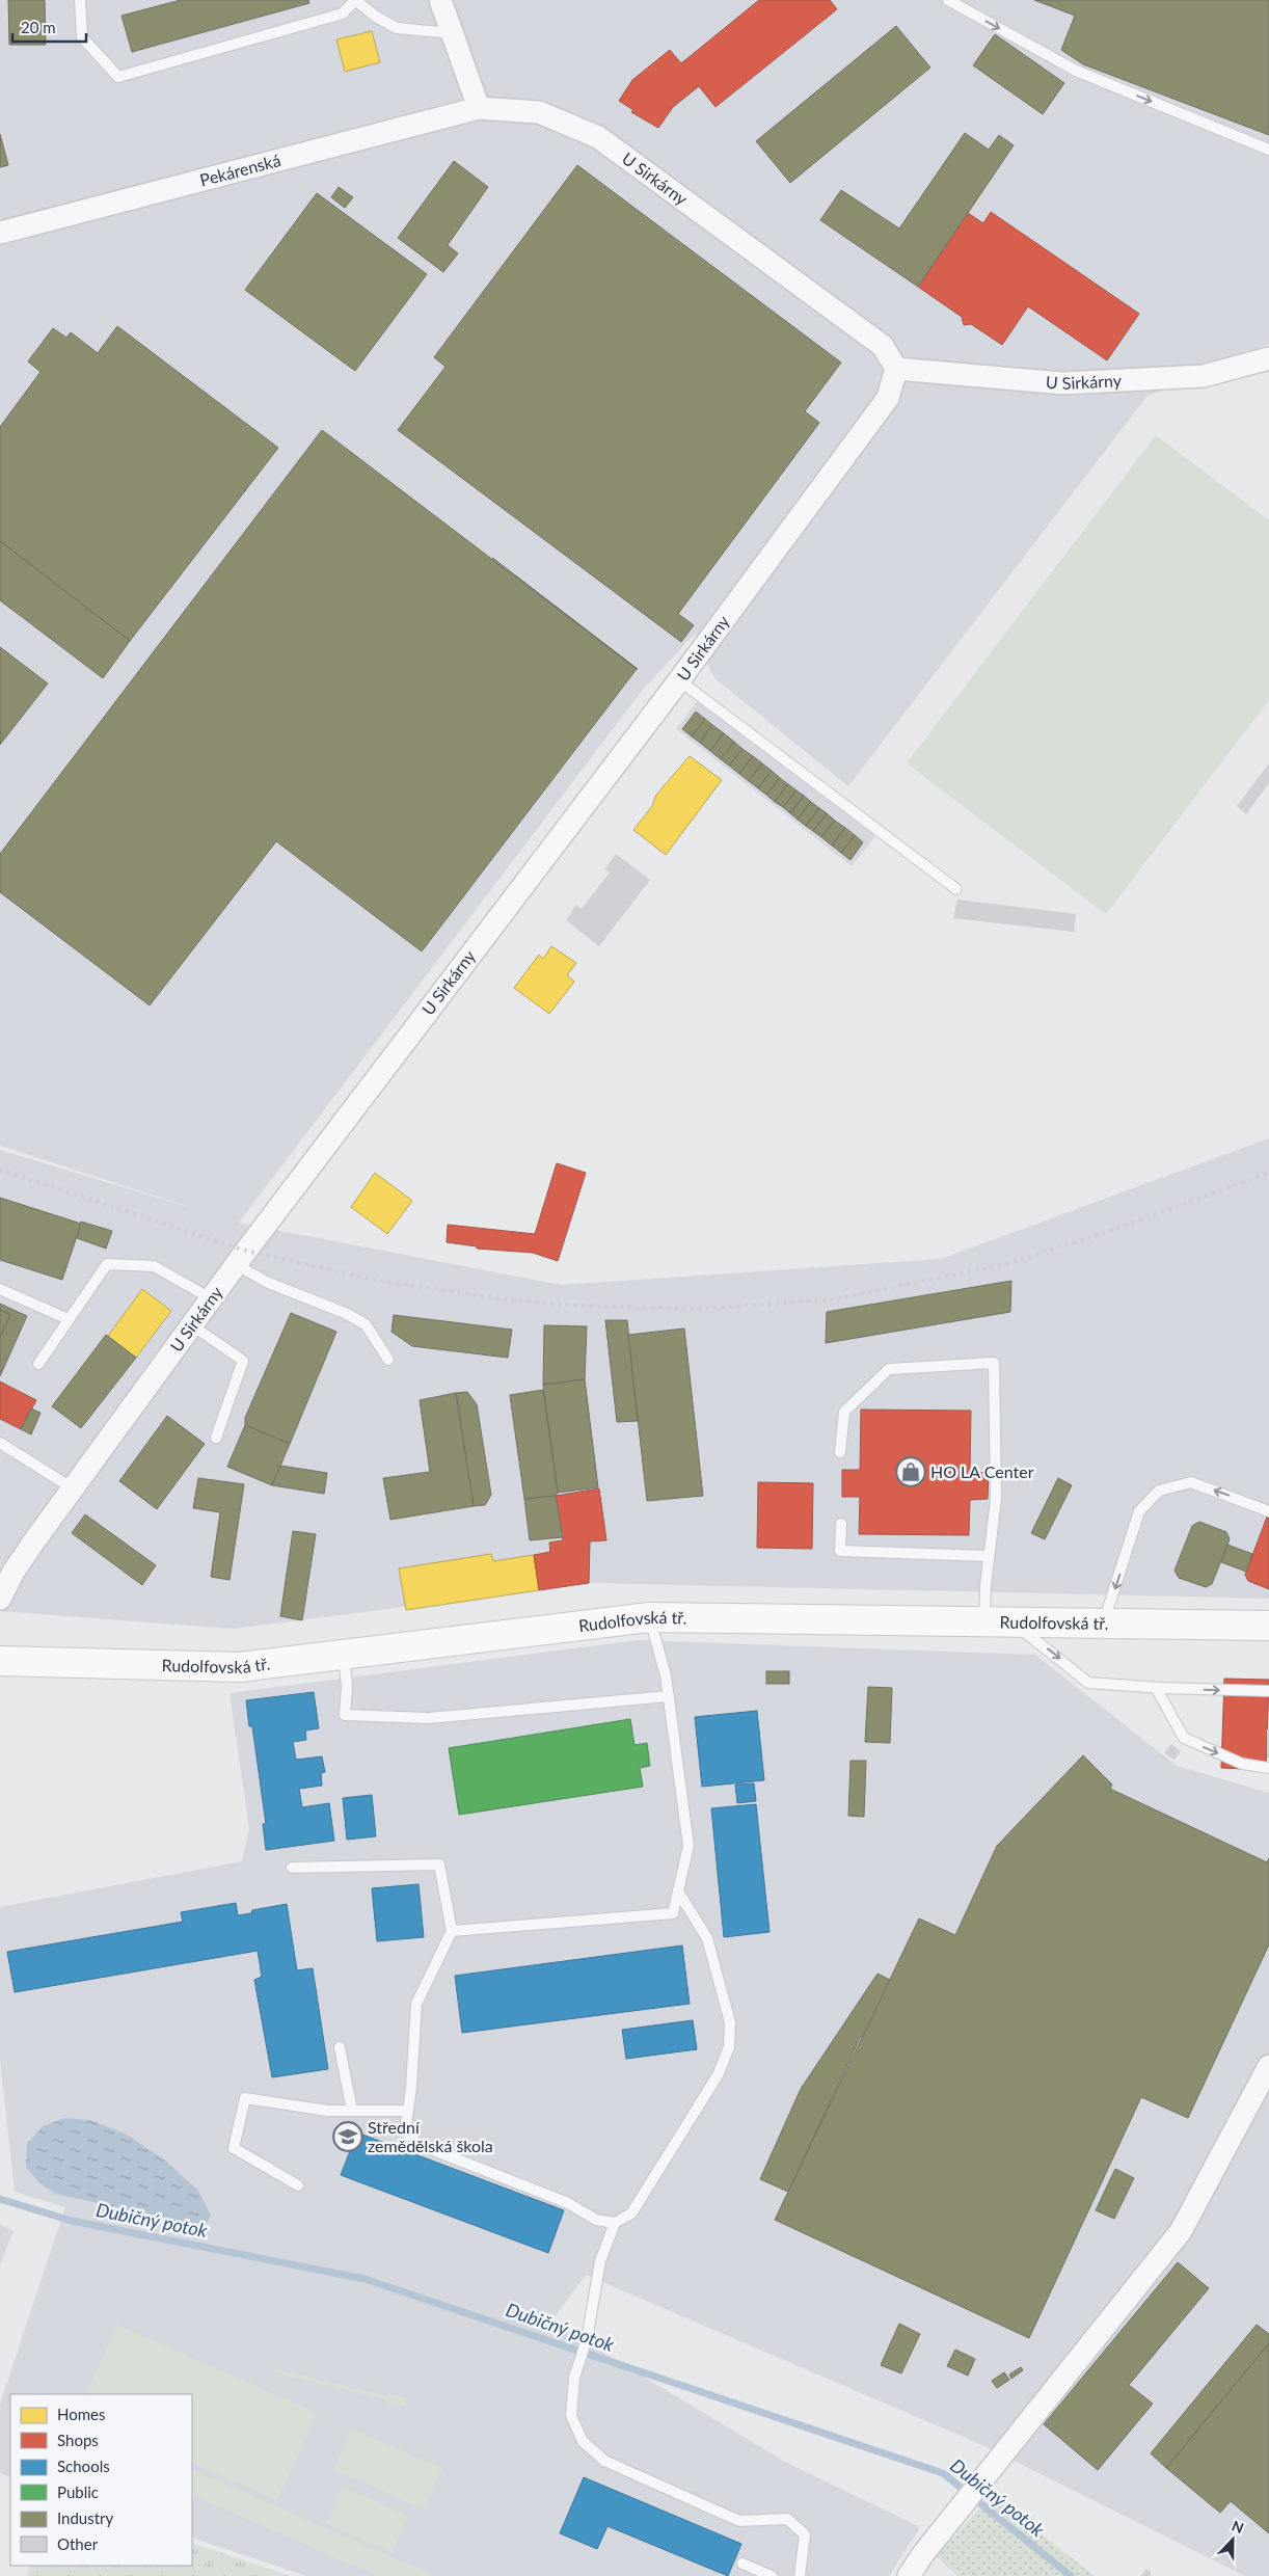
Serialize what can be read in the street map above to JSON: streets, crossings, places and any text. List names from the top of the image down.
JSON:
{
  "streets": {
    "main road": ["Rudolfovská tř."],
    "street": ["Pekárenská", "U Sirkárny"]
  },
  "crossings": [
    ["Pekárenská", "U Sirkárny"]
  ],
  "water": ["Dubičný potok"],
  "places": {
    "shop": ["HO LA Center"],
    "school or university": ["Střední zemědělská škola"]
  },
  "legend": [
    "Homes",
    "Shops",
    "Schools",
    "Public",
    "Industry",
    "Other"
  ],
  "scale_bar": "20 m",
  "north": "top"
}
